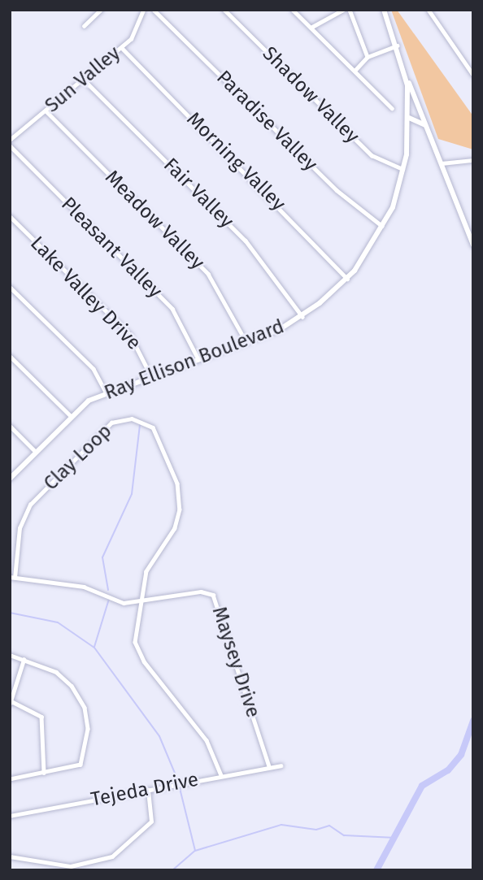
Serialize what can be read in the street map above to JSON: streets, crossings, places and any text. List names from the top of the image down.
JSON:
{
  "streets": {
    "street": [
      "Sun Valley",
      "Shadow Valley",
      "Paradise Valley",
      "Morning Valley",
      "Fair Valley",
      "Meadow Valley",
      "Pleasant Valley",
      "Lake Valley Drive",
      "Ray Ellison Boulevard",
      "Clay Loop",
      "Maysey Drive",
      "Tejeda Drive"
    ]
  },
  "crossings": [
    ["Sun Valley", "Morning Valley"],
    ["Sun Valley", "Fair Valley"],
    ["Sun Valley", "Meadow Valley"],
    ["Shadow Valley", "Ray Ellison Boulevard"],
    ["Paradise Valley", "Ray Ellison Boulevard"],
    ["Morning Valley", "Ray Ellison Boulevard"],
    ["Fair Valley", "Ray Ellison Boulevard"],
    ["Meadow Valley", "Ray Ellison Boulevard"],
    ["Pleasant Valley", "Ray Ellison Boulevard"],
    ["Lake Valley Drive", "Ray Ellison Boulevard"],
    ["Clay Loop", "Maysey Drive"],
    ["Clay Loop", "Tejeda Drive"],
    ["Maysey Drive", "Tejeda Drive"]
  ]
}
